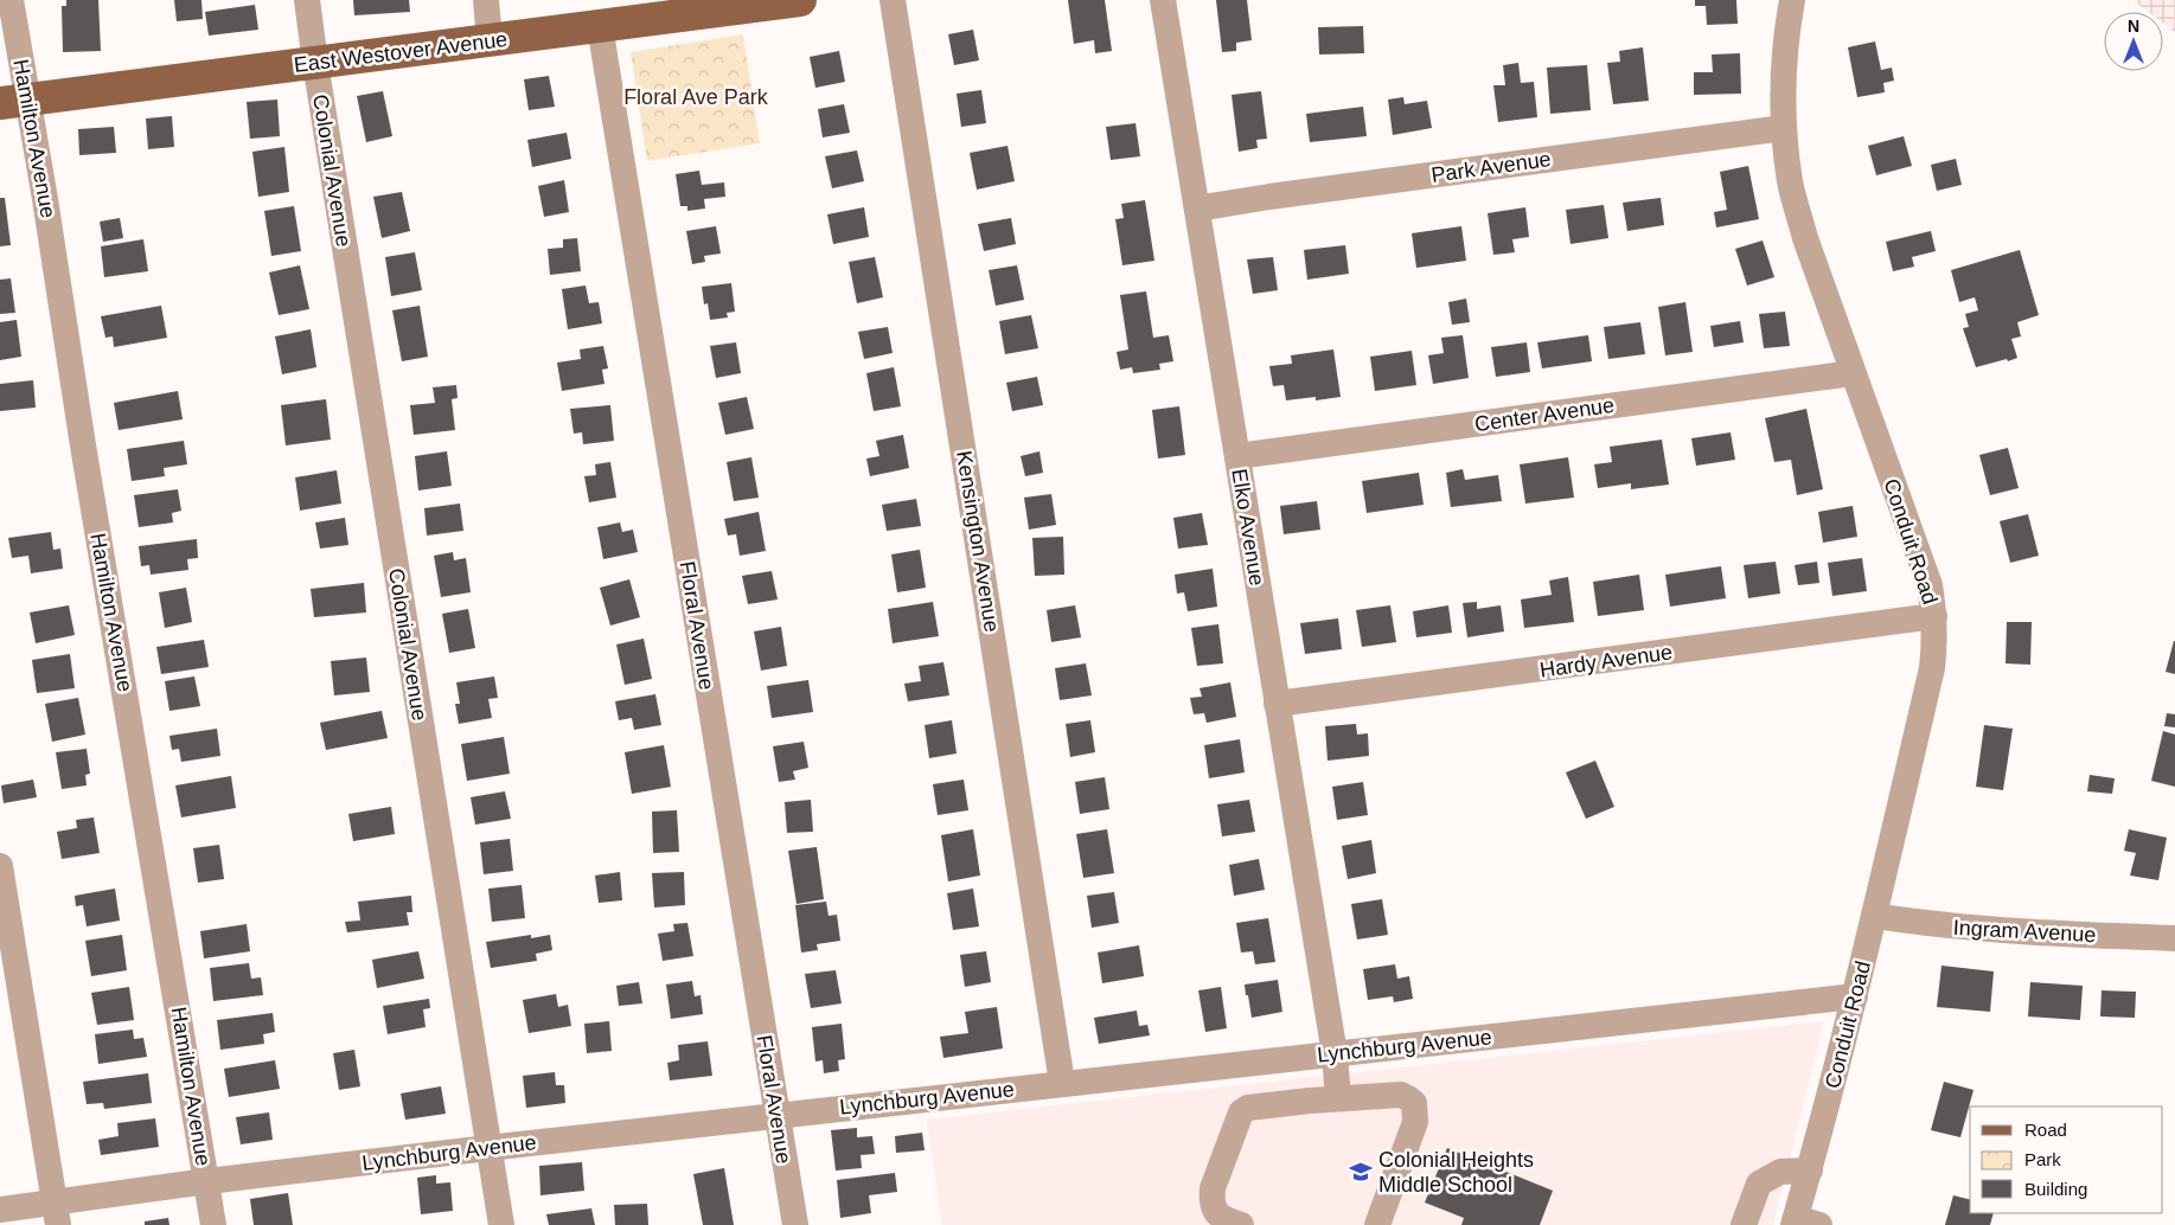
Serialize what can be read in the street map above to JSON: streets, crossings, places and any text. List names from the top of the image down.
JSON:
{
  "streets": {
    "main road": ["East Westover Avenue"],
    "street": [
      "Hamilton Avenue",
      "Park Avenue",
      "Colonial Avenue",
      "Center Avenue",
      "Elko Avenue",
      "Kensington Avenue",
      "Conduit Road",
      "Floral Avenue",
      "Hardy Avenue",
      "Ingram Avenue",
      "Lynchburg Avenue"
    ]
  },
  "crossings": [
    ["East Westover Avenue", "Hamilton Avenue"],
    ["East Westover Avenue", "Colonial Avenue"],
    ["East Westover Avenue", "Floral Avenue"],
    ["Hamilton Avenue", "Lynchburg Avenue"],
    ["Park Avenue", "Elko Avenue"],
    ["Park Avenue", "Conduit Road"],
    ["Colonial Avenue", "Lynchburg Avenue"],
    ["Center Avenue", "Elko Avenue"],
    ["Center Avenue", "Conduit Road"],
    ["Elko Avenue", "Hardy Avenue"],
    ["Elko Avenue", "Lynchburg Avenue"],
    ["Kensington Avenue", "Lynchburg Avenue"],
    ["Conduit Road", "Hardy Avenue"],
    ["Conduit Road", "Ingram Avenue"],
    ["Conduit Road", "Lynchburg Avenue"],
    ["Floral Avenue", "Lynchburg Avenue"]
  ],
  "parks": ["Floral Ave Park"],
  "places": {
    "school or university": ["Colonial Heights Middle School"]
  },
  "legend": ["Road", "Park", "Building"],
  "north": "top"
}
